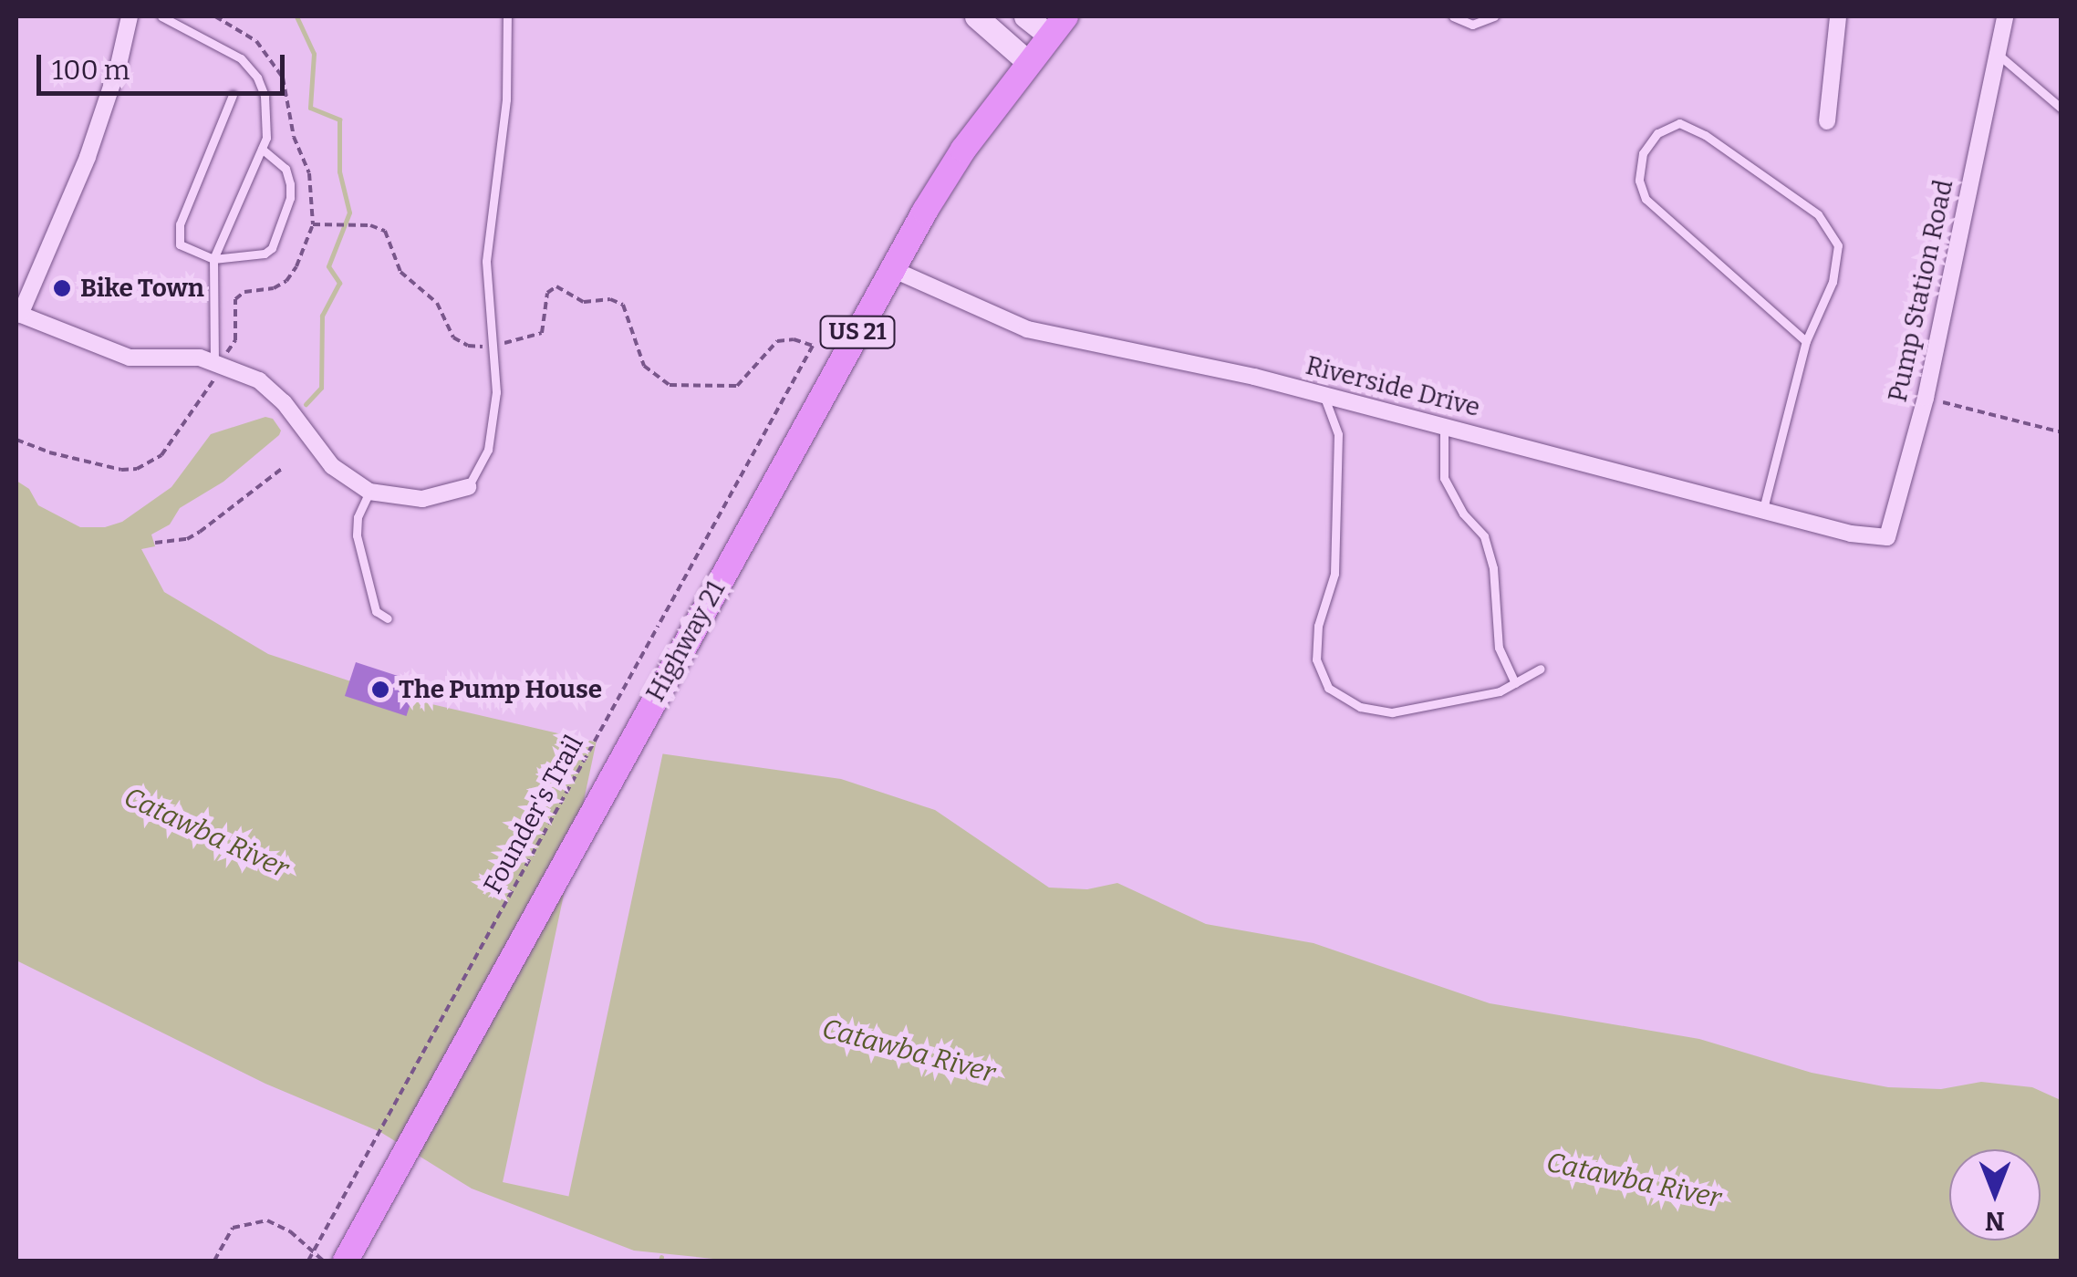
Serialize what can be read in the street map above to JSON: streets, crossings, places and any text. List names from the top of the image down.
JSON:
{
  "streets": {
    "main road": ["US 21", "Highway 21"],
    "street": ["Pump Station Road", "Riverside Drive"],
    "path": ["Founder's Trail"]
  },
  "crossings": [
    ["Pump Station Road", "Riverside Drive"],
    ["Riverside Drive", "Highway 21"]
  ],
  "water": ["Catawba River"],
  "places": ["Bike Town", "The Pump House"],
  "scale_bar": "100 m",
  "north": "bottom"
}
